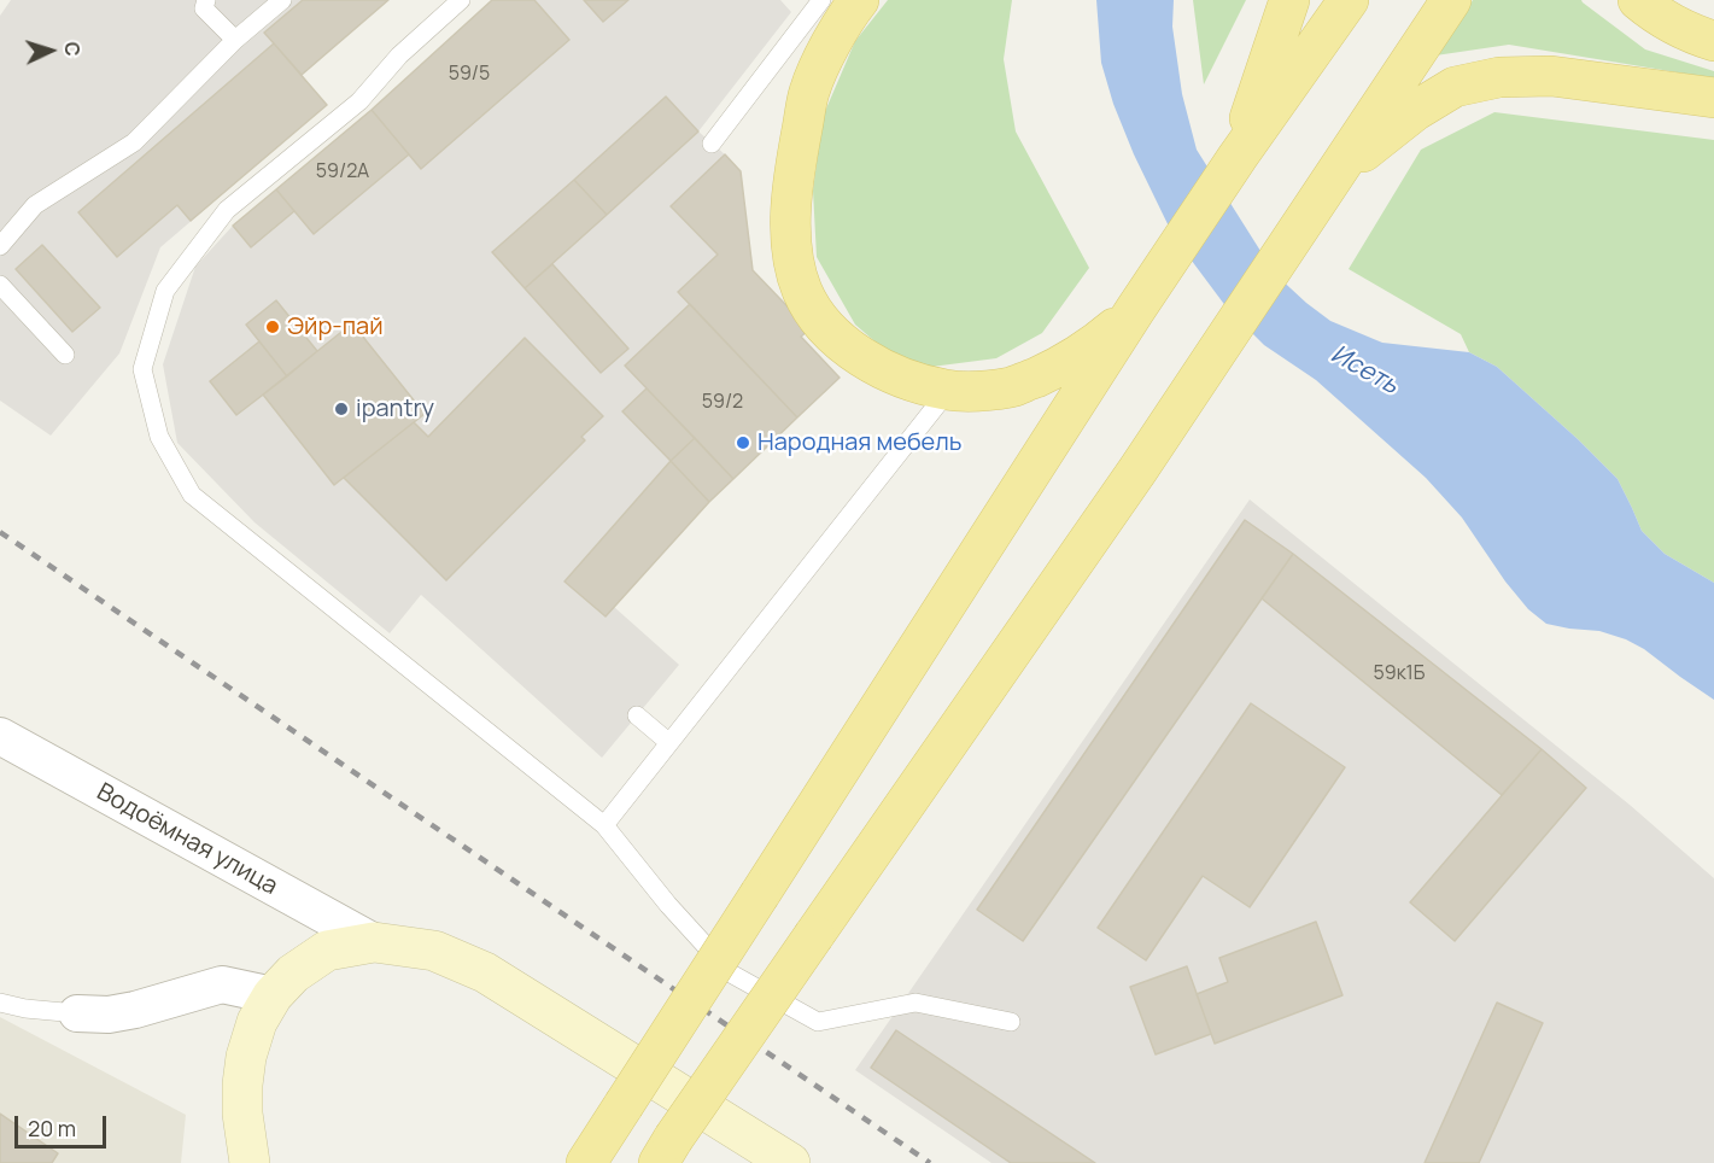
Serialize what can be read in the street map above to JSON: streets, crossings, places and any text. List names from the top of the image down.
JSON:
{
  "streets": {
    "street": ["Водоёмная улица"]
  },
  "water": ["Исеть"],
  "places": ["Эйр-пай", "ipantry", "Народная мебель"],
  "house_numbers": [
    "59/5",
    "59/2А",
    "59/2",
    "59к1Б"
  ],
  "scale_bar": "20 m",
  "north": "right"
}
